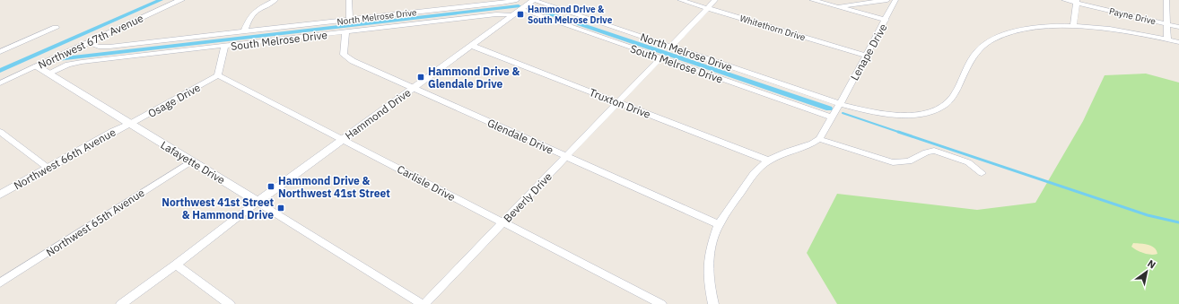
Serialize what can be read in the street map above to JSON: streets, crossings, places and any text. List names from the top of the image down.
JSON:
{
  "streets": {
    "street": [
      "Payne Drive",
      "North Melrose Drive",
      "Whitethorn Drive",
      "South Melrose Drive",
      "Northwest 67th Avenue",
      "Lenape Drive",
      "Osage Drive",
      "Truxton Drive",
      "Hammond Drive",
      "Glendale Drive",
      "Northwest 66th Avenue",
      "Lafayette Drive",
      "Carlisle Drive",
      "Beverly Drive",
      "Northwest 65th Avenue"
    ]
  },
  "crossings": [
    ["North Melrose Drive", "South Melrose Drive"],
    ["North Melrose Drive", "Northwest 67th Avenue"],
    ["North Melrose Drive", "Lenape Drive"],
    ["North Melrose Drive", "Hammond Drive"],
    ["Whitethorn Drive", "Lenape Drive"],
    ["South Melrose Drive", "Lenape Drive"],
    ["South Melrose Drive", "Hammond Drive"],
    ["South Melrose Drive", "Glendale Drive"],
    ["South Melrose Drive", "Lafayette Drive"],
    ["South Melrose Drive", "Beverly Drive"],
    ["Northwest 67th Avenue", "Lafayette Drive"],
    ["Osage Drive", "Northwest 66th Avenue"],
    ["Osage Drive", "Lafayette Drive"],
    ["Osage Drive", "Carlisle Drive"],
    ["Truxton Drive", "Hammond Drive"],
    ["Truxton Drive", "Beverly Drive"],
    ["Hammond Drive", "Glendale Drive"],
    ["Hammond Drive", "Lafayette Drive"],
    ["Hammond Drive", "Carlisle Drive"],
    ["Glendale Drive", "Beverly Drive"],
    ["Northwest 66th Avenue", "Lafayette Drive"],
    ["Lafayette Drive", "Northwest 65th Avenue"],
    ["Carlisle Drive", "Beverly Drive"]
  ],
  "places": {
    "transit": [
      "Hammond Drive & South Melrose Drive",
      "Hammond Drive & Glendale Drive",
      "Hammond Drive & Northwest 41st Street",
      "Northwest 41st Street & Hammond Drive"
    ]
  },
  "north": "top right"
}
